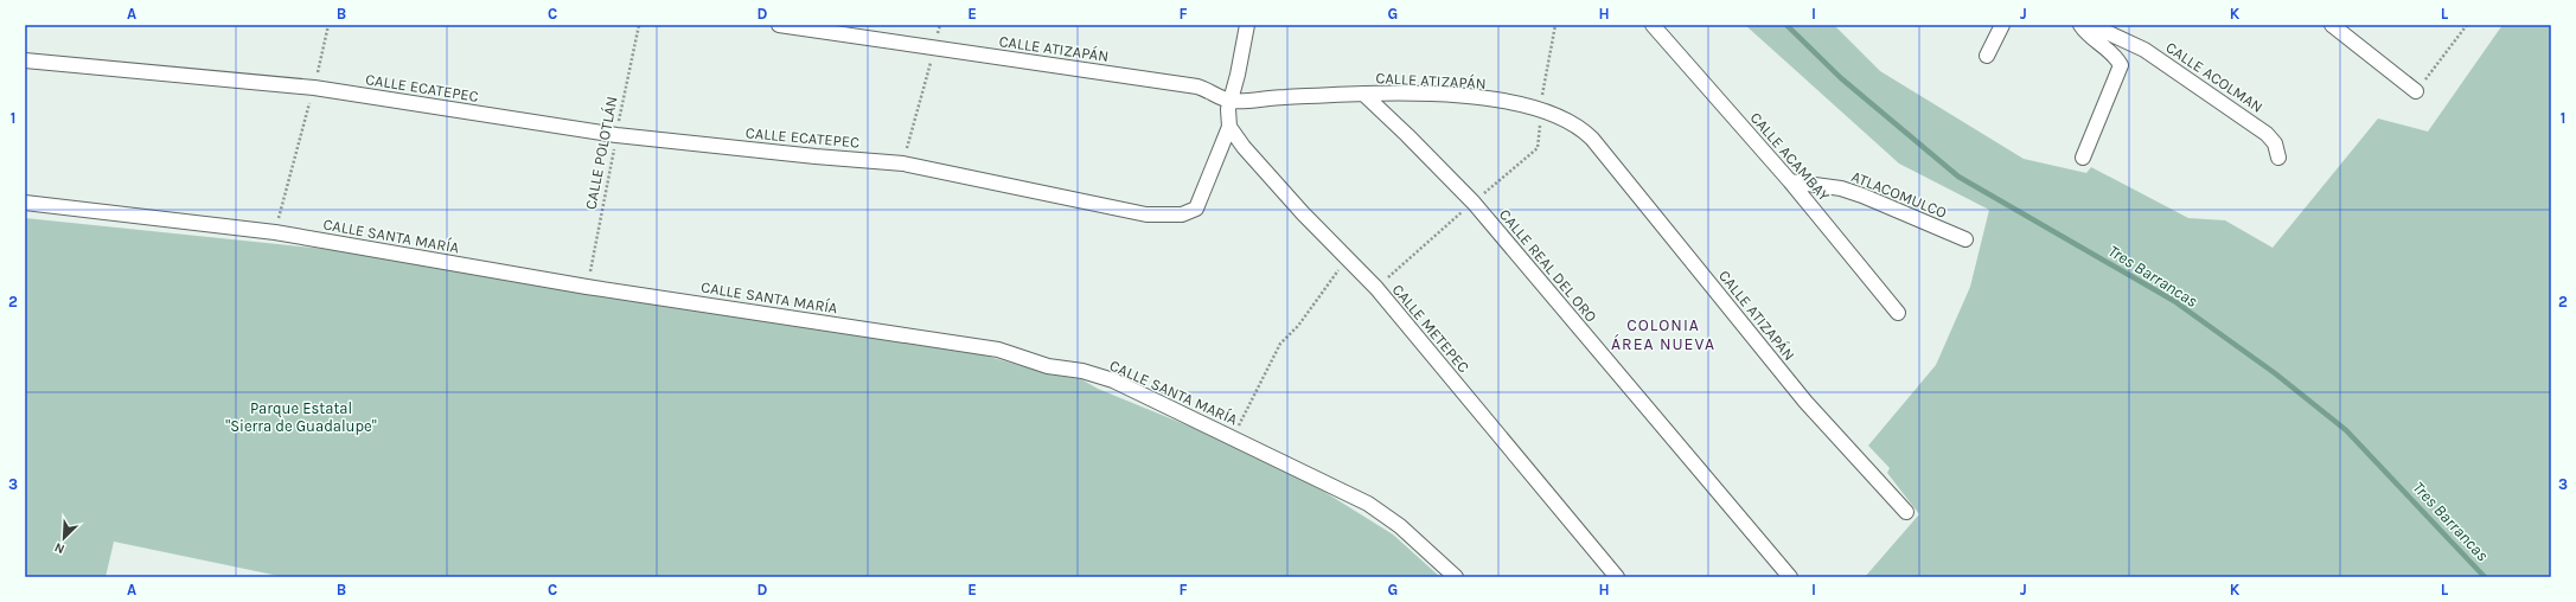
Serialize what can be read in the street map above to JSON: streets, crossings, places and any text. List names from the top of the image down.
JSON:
{
  "streets": {
    "street": [
      "CALLE ATIZAPÁN",
      "CALLE ACOLMAN",
      "CALLE ECATEPEC",
      "CALLE ACAMBAY",
      "ATLACOMULCO",
      "CALLE SANTA MARÍA",
      "CALLE REAL DEL ORO",
      "CALLE METEPEC"
    ],
    "path": ["CALLE POLOTLÁN"]
  },
  "crossings": [
    ["CALLE ATIZAPÁN", "CALLE REAL DEL ORO"],
    ["CALLE ECATEPEC", "CALLE POLOTLÁN"],
    ["CALLE ECATEPEC", "CALLE METEPEC"],
    ["CALLE POLOTLÁN", "CALLE SANTA MARÍA"],
    ["CALLE ACAMBAY", "ATLACOMULCO"]
  ],
  "districts": ["COLONIA ÁREA NUEVA"],
  "water": ["Tres Barrancas"],
  "parks": ["Parque Estatal \"Sierra de Guadalupe\""],
  "north": "bottom left",
  "grid": {
    "columns": [
      "A",
      "B",
      "C",
      "D",
      "E",
      "F",
      "G",
      "H",
      "I",
      "J",
      "K",
      "L"
    ],
    "rows": ["1", "2", "3"]
  }
}
